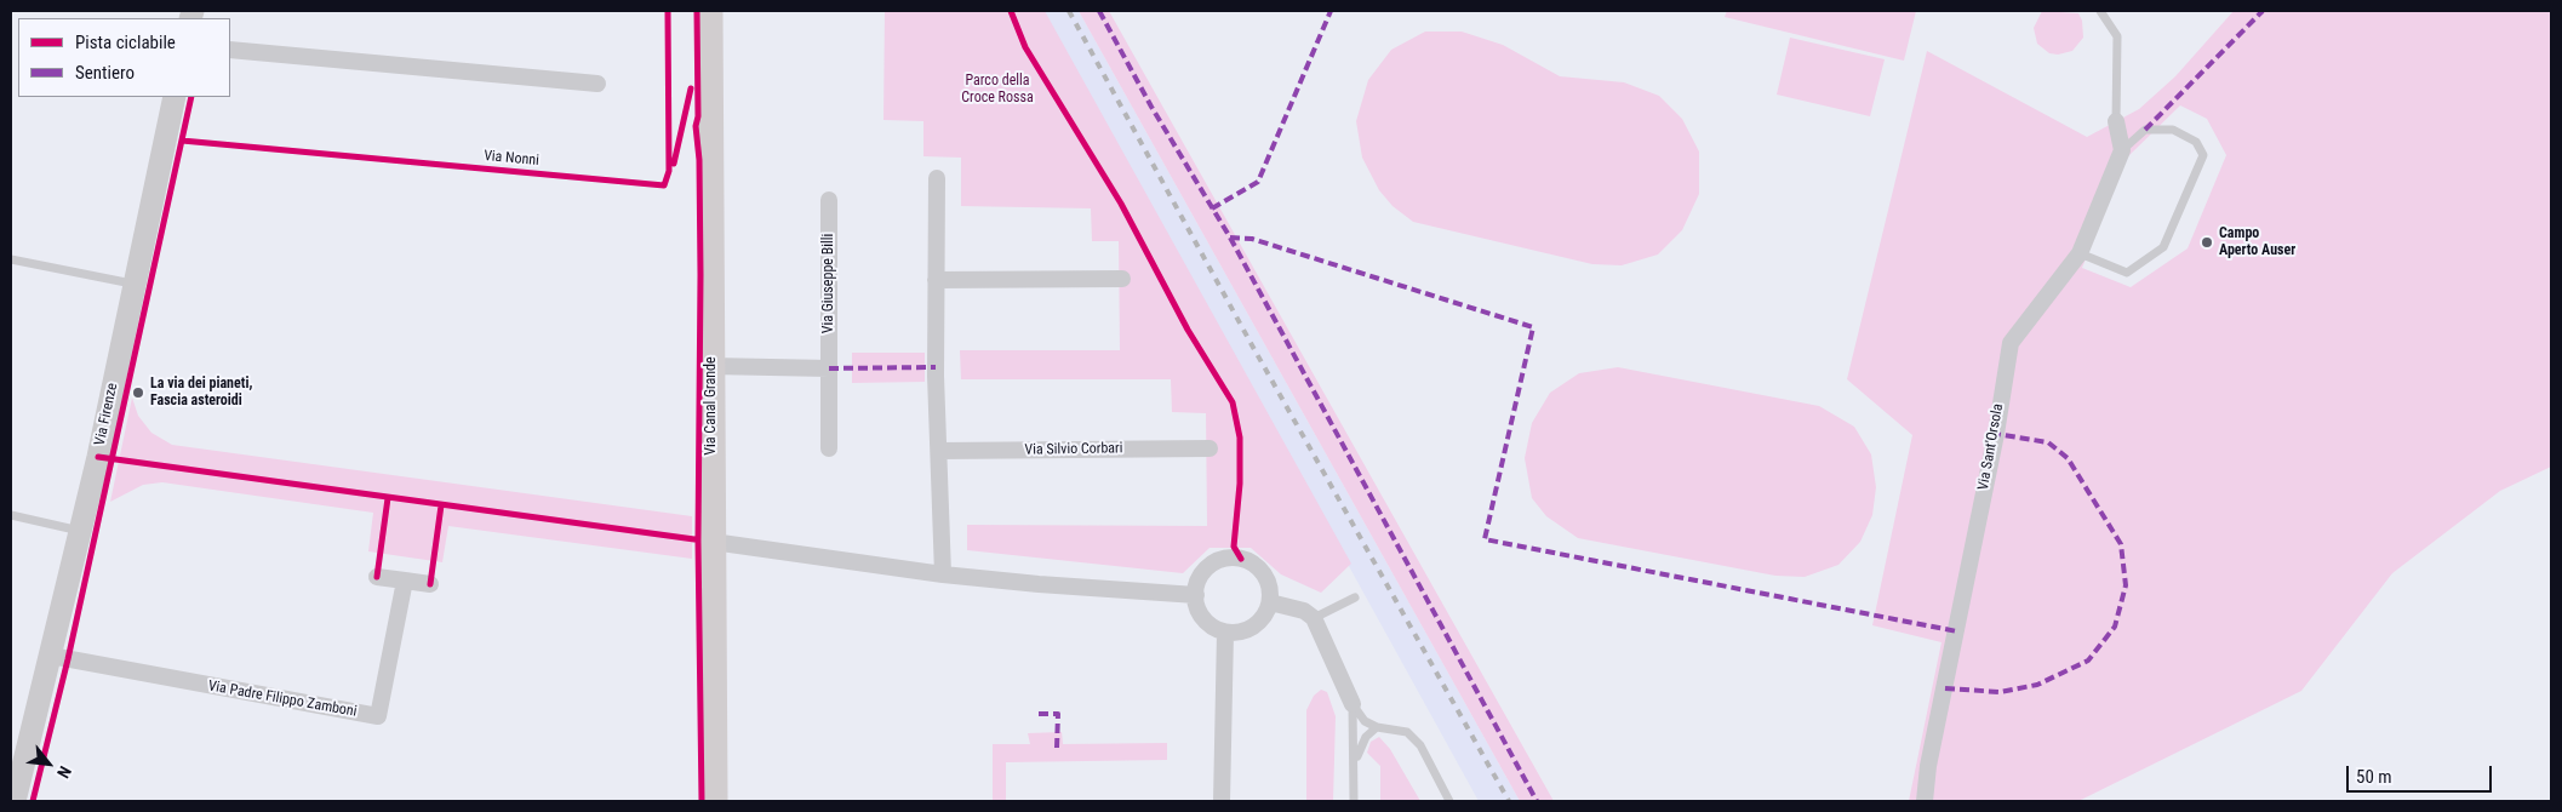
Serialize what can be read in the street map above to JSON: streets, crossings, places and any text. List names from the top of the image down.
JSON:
{
  "streets": {
    "main road": ["Via Canal Grande"],
    "street": [
      "Via Giuseppe Billi",
      "Via Firenze",
      "Via Sant'Orsola",
      "Via Silvio Corbari",
      "Via Padre Filippo Zamboni"
    ],
    "cycle path": ["Via Nonni"]
  },
  "crossings": [
    ["Via Firenze", "Via Padre Filippo Zamboni"]
  ],
  "parks": ["Parco della Croce Rossa"],
  "places": ["Campo Aperto Auser", "La via dei pianeti, Fascia asteroidi"],
  "legend": ["Pista ciclabile", "Sentiero"],
  "scale_bar": "50 m",
  "north": "bottom right"
}
